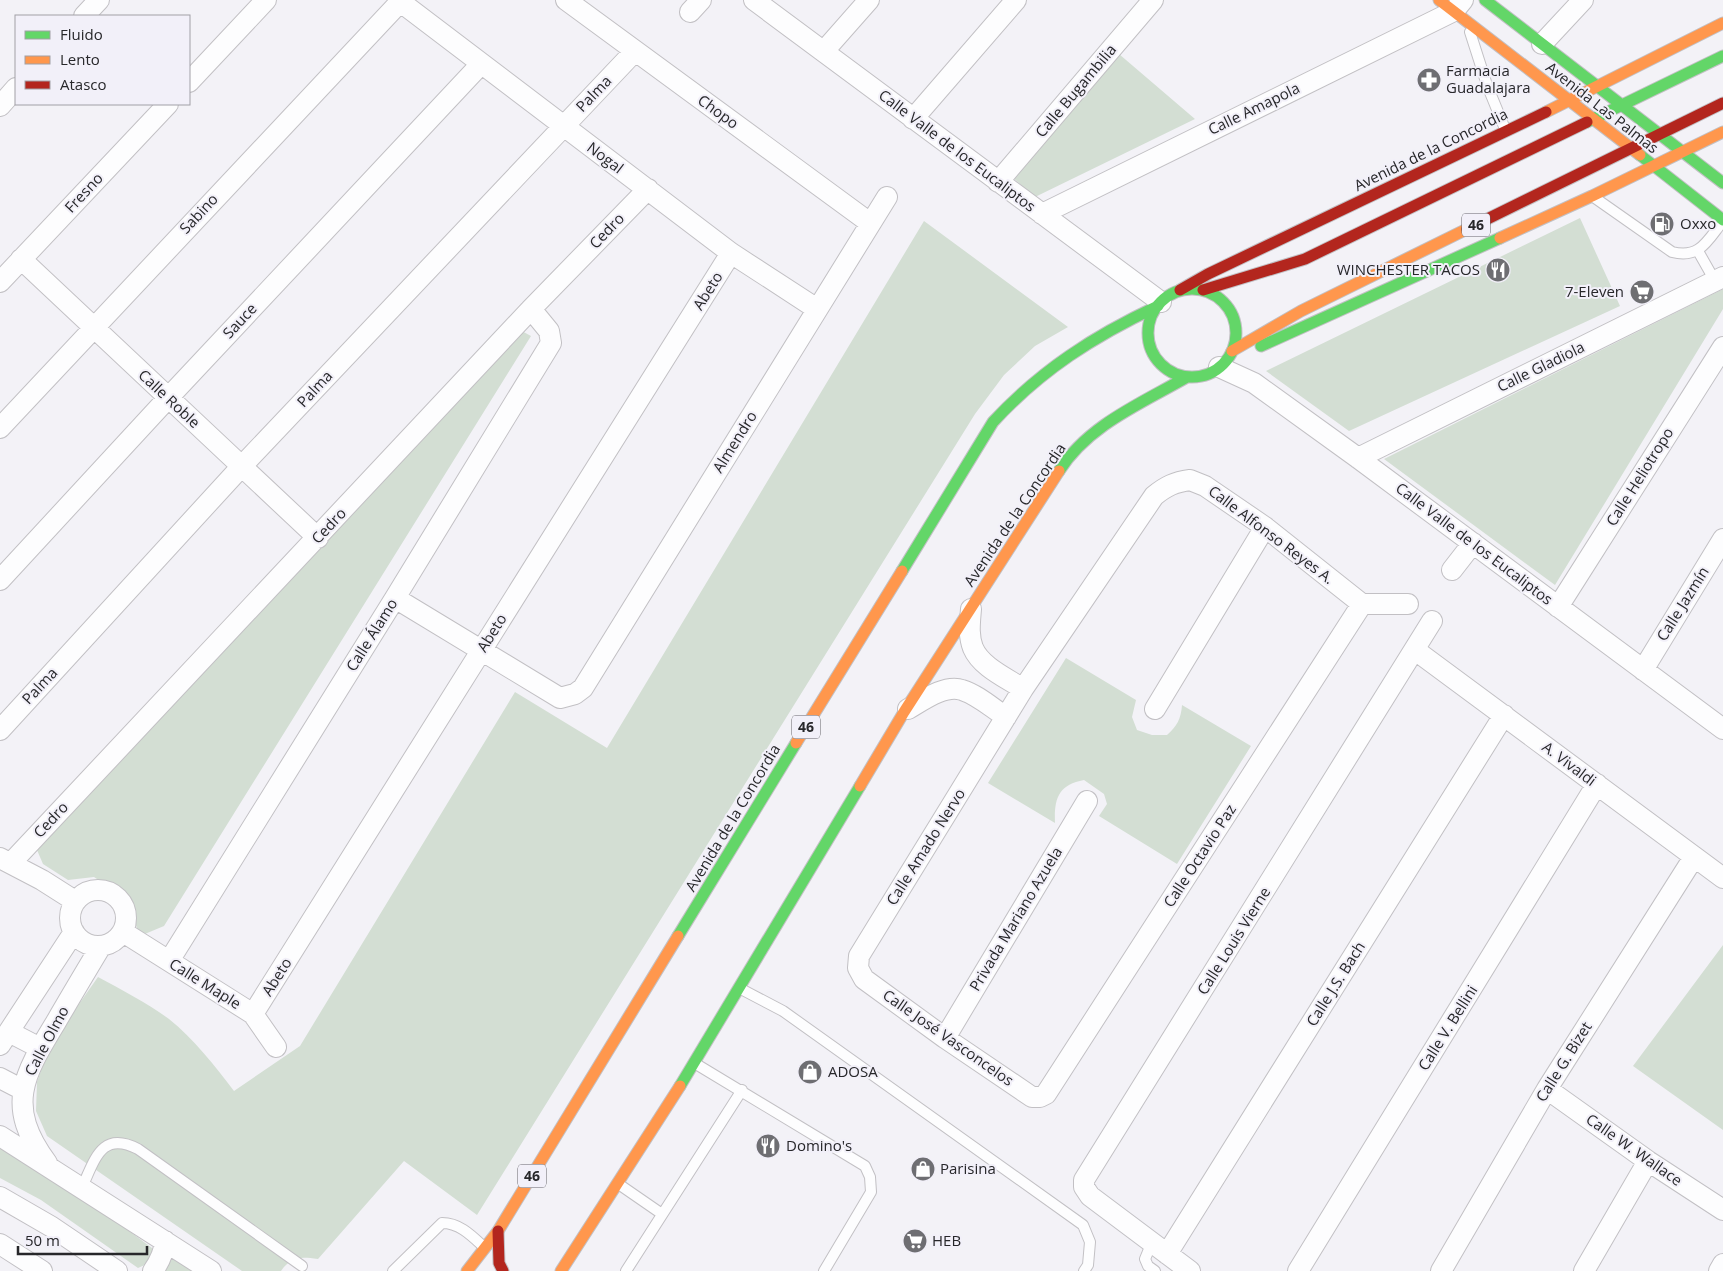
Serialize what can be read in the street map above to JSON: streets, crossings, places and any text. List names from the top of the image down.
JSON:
{
  "streets": {
    "main road": ["Avenida Las Palmas", "Avenida de la Concordia", "46"],
    "street": [
      "Calle Bugambilia",
      "Palma",
      "Calle Amapola",
      "Chopo",
      "Calle Valle de los Eucaliptos",
      "Nogal",
      "Fresno",
      "Sabino",
      "Cedro",
      "Abeto",
      "Sauce",
      "Calle Gladiola",
      "Calle Roble",
      "Almendro",
      "Calle Heliotropo",
      "Calle Alfonso Reyes A.",
      "Calle Jazmín",
      "Calle Álamo",
      "A. Vivaldi",
      "Calle Amado Nervo",
      "Calle Octavio Paz",
      "Privada Mariano Azuela",
      "Calle Louis Vierne",
      "Calle Maple",
      "Calle J.S. Bach",
      "Calle V. Bellini",
      "Calle José Vasconcelos",
      "Calle Olmo",
      "Calle G. Bizet",
      "Calle W. Wallace"
    ]
  },
  "crossings": [
    ["Calle Bugambilia", "Calle Valle de los Eucaliptos"],
    ["Palma", "Chopo"],
    ["Palma", "Nogal"],
    ["Palma", "Calle Roble"],
    ["Avenida Las Palmas", "Calle Amapola"],
    ["Avenida Las Palmas", "Avenida de la Concordia"],
    ["Avenida Las Palmas", "46"],
    ["Calle Amapola", "Calle Valle de los Eucaliptos"],
    ["Chopo", "Almendro"],
    ["Avenida de la Concordia", "Calle Valle de los Eucaliptos"],
    ["Avenida de la Concordia", "46"],
    ["Calle Valle de los Eucaliptos", "46"],
    ["Calle Valle de los Eucaliptos", "Calle Gladiola"],
    ["Calle Valle de los Eucaliptos", "Calle Heliotropo"],
    ["Calle Valle de los Eucaliptos", "Calle Jazmín"],
    ["Nogal", "Sabino"],
    ["Nogal", "Cedro"],
    ["Nogal", "Abeto"],
    ["Nogal", "Sauce"],
    ["Nogal", "Almendro"],
    ["Fresno", "Calle Roble"],
    ["Sabino", "Calle Roble"],
    ["Cedro", "Calle Roble"],
    ["Cedro", "Calle Álamo"],
    ["Abeto", "Almendro"],
    ["Abeto", "Calle Maple"],
    ["Sauce", "Calle Roble"],
    ["Calle Alfonso Reyes A.", "Calle Amado Nervo"],
    ["Calle Alfonso Reyes A.", "Calle Octavio Paz"],
    ["Calle Álamo", "Calle Maple"],
    ["A. Vivaldi", "Calle Louis Vierne"],
    ["A. Vivaldi", "Calle J.S. Bach"],
    ["A. Vivaldi", "Calle V. Bellini"],
    ["A. Vivaldi", "Calle G. Bizet"],
    ["Calle Amado Nervo", "Calle José Vasconcelos"],
    ["Calle Octavio Paz", "Calle José Vasconcelos"],
    ["Privada Mariano Azuela", "Calle José Vasconcelos"],
    ["Calle Louis Vierne", "Calle J.S. Bach"],
    ["Calle Maple", "Calle Olmo"],
    ["Calle G. Bizet", "Calle W. Wallace"]
  ],
  "places": {
    "pharmacy": ["Farmacia Guadalajara"],
    "fuel station": ["Oxxo"],
    "restaurant": ["WINCHESTER TACOS", "Domino's"],
    "supermarket": ["7-Eleven", "HEB"],
    "shop": ["ADOSA", "Parisina"]
  },
  "legend": ["Fluido", "Lento", "Atasco"],
  "scale_bar": "50 m"
}
